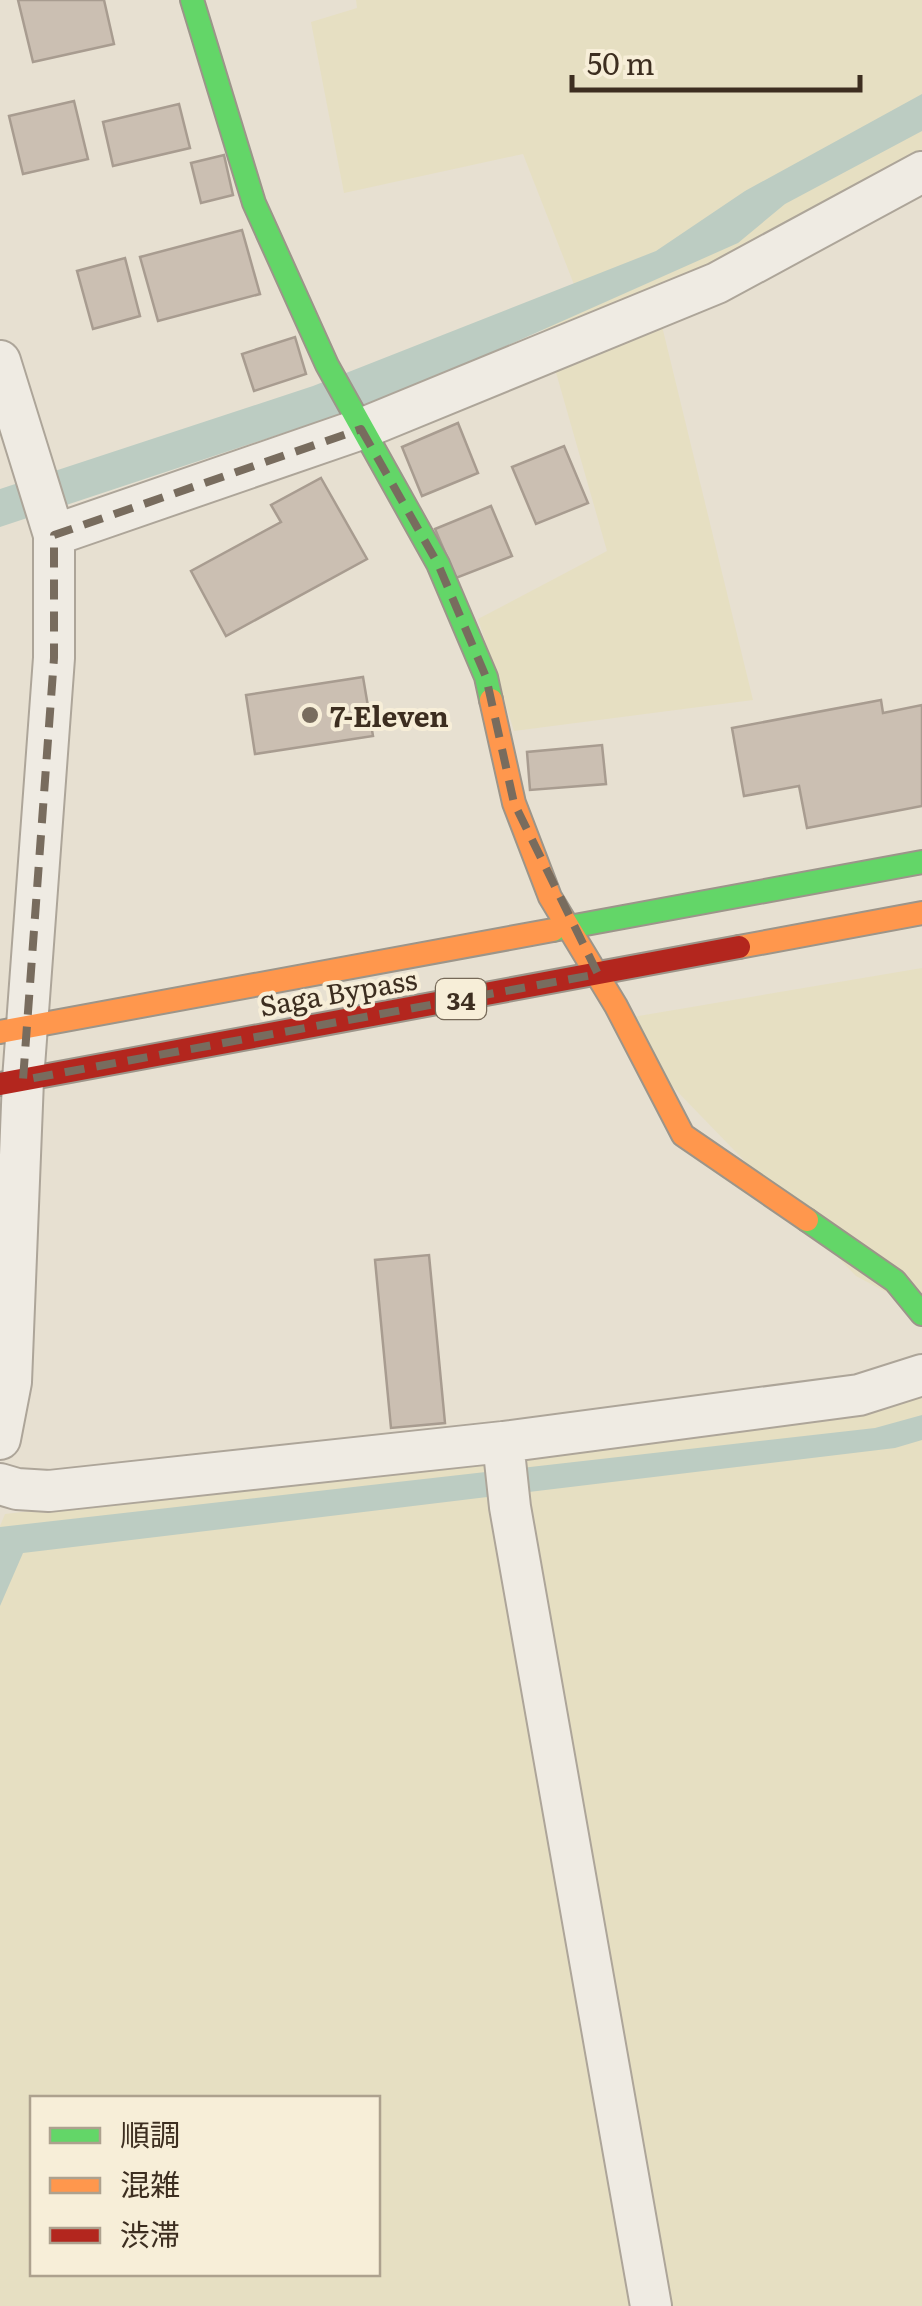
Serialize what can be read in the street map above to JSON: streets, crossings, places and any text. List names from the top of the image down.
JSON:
{
  "streets": {
    "main road": ["Saga Bypass", "34"]
  },
  "places": ["7-Eleven"],
  "legend": ["順調", "混雑", "渋滞"],
  "scale_bar": "50 m"
}
